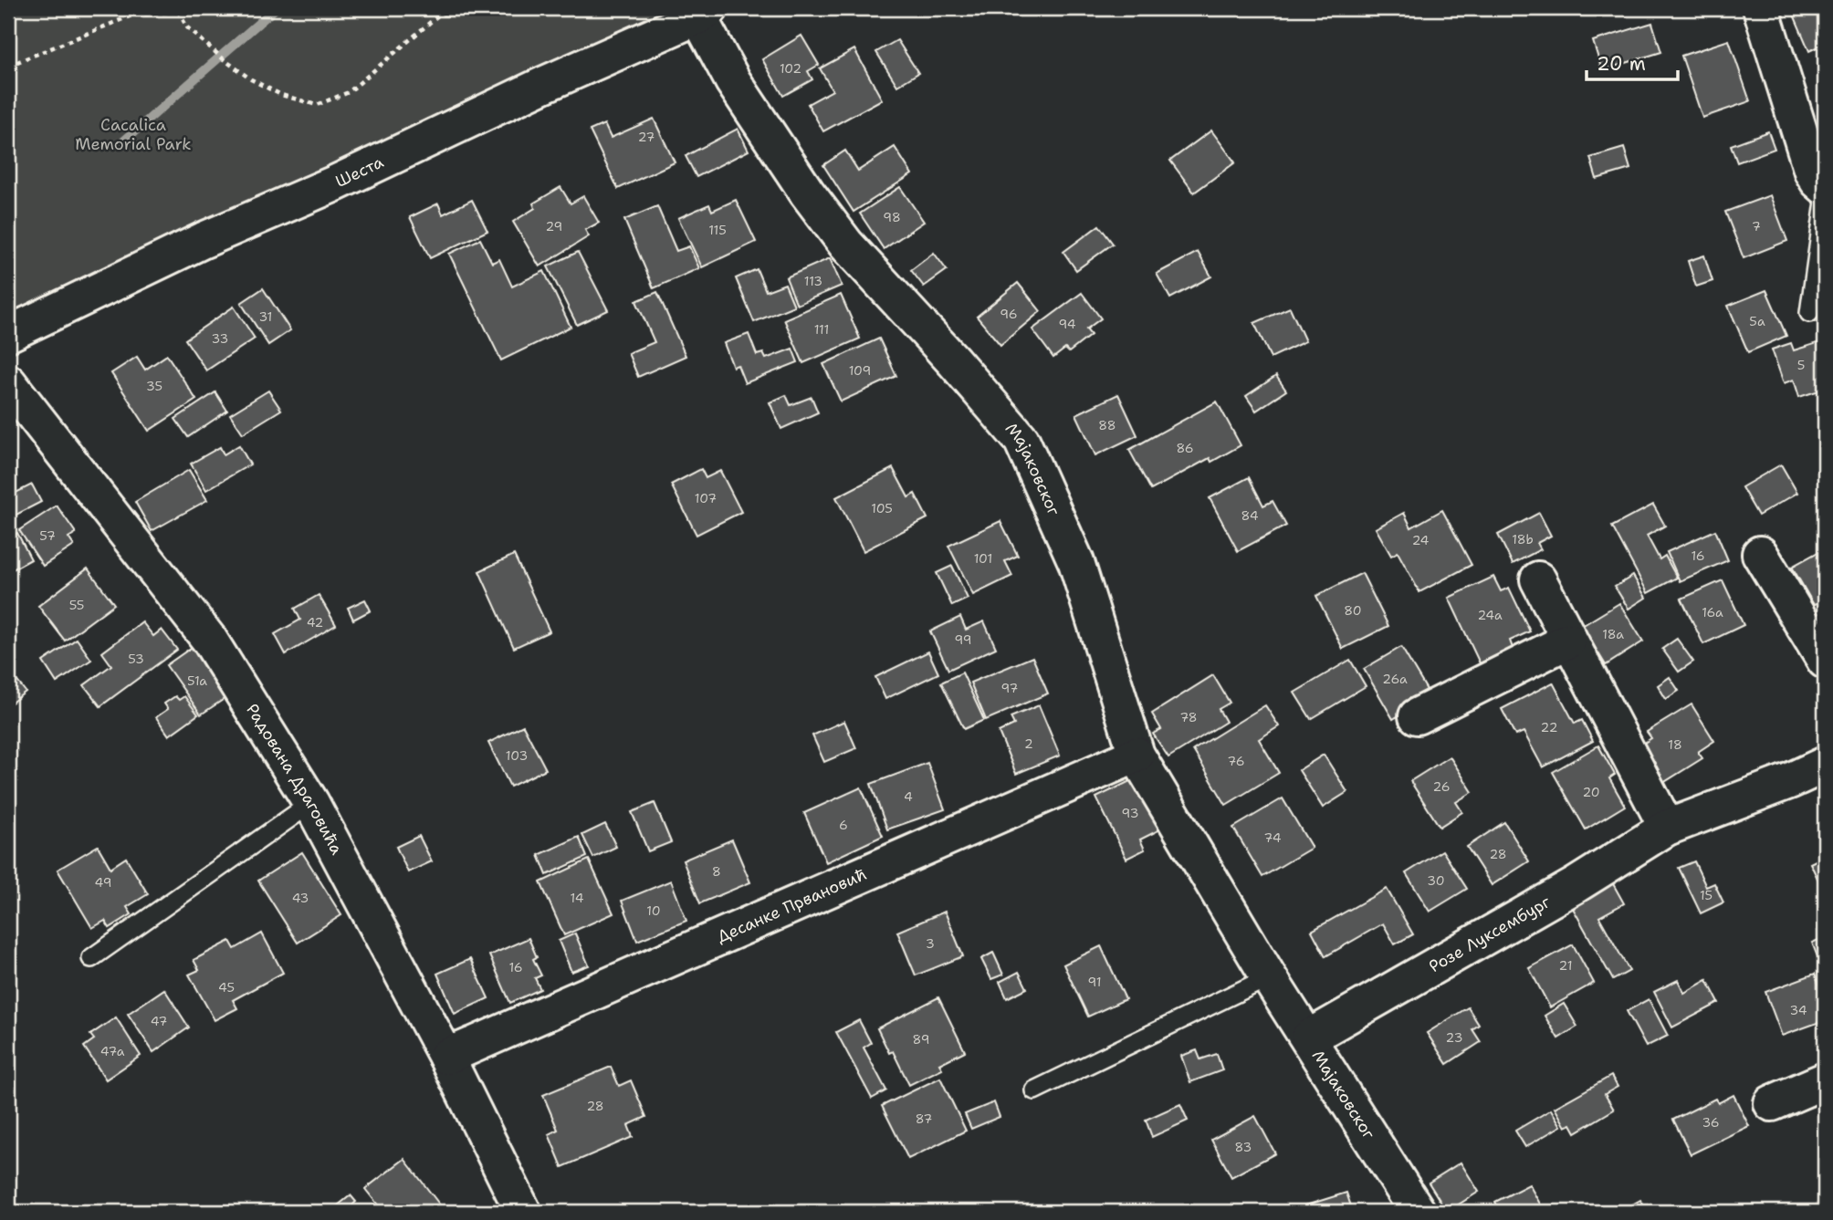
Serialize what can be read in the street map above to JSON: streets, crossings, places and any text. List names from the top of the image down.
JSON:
{
  "streets": {
    "street": [
      "Шеста",
      "Мајаковског",
      "Радована Драговића",
      "Десанке Првановић",
      "Розе Луксембург"
    ]
  },
  "crossings": [
    ["Шеста", "Мајаковског"],
    ["Мајаковског", "Десанке Првановић"],
    ["Мајаковског", "Розе Луксембург"],
    ["Радована Драговића", "Десанке Првановић"]
  ],
  "parks": ["Cacalica Memorial Park"],
  "house_numbers": [
    "102",
    "27",
    "98",
    "29",
    "7",
    "115",
    "113",
    "96",
    "31",
    "5a",
    "94",
    "111",
    "33",
    "5",
    "109",
    "35",
    "88",
    "86",
    "107",
    "105",
    "84",
    "57",
    "18b",
    "24",
    "16",
    "101",
    "55",
    "80",
    "16a",
    "24a",
    "42",
    "18a",
    "99",
    "53",
    "26a",
    "51a",
    "97",
    "78",
    "22",
    "2",
    "18",
    "103",
    "76",
    "26",
    "20",
    "4",
    "93",
    "6",
    "74",
    "28",
    "8",
    "30",
    "49",
    "15",
    "43",
    "14",
    "10",
    "3",
    "21",
    "16",
    "91",
    "45",
    "34",
    "47",
    "23",
    "89",
    "47a",
    "28",
    "87",
    "36",
    "83"
  ],
  "scale_bar": "20 m"
}
